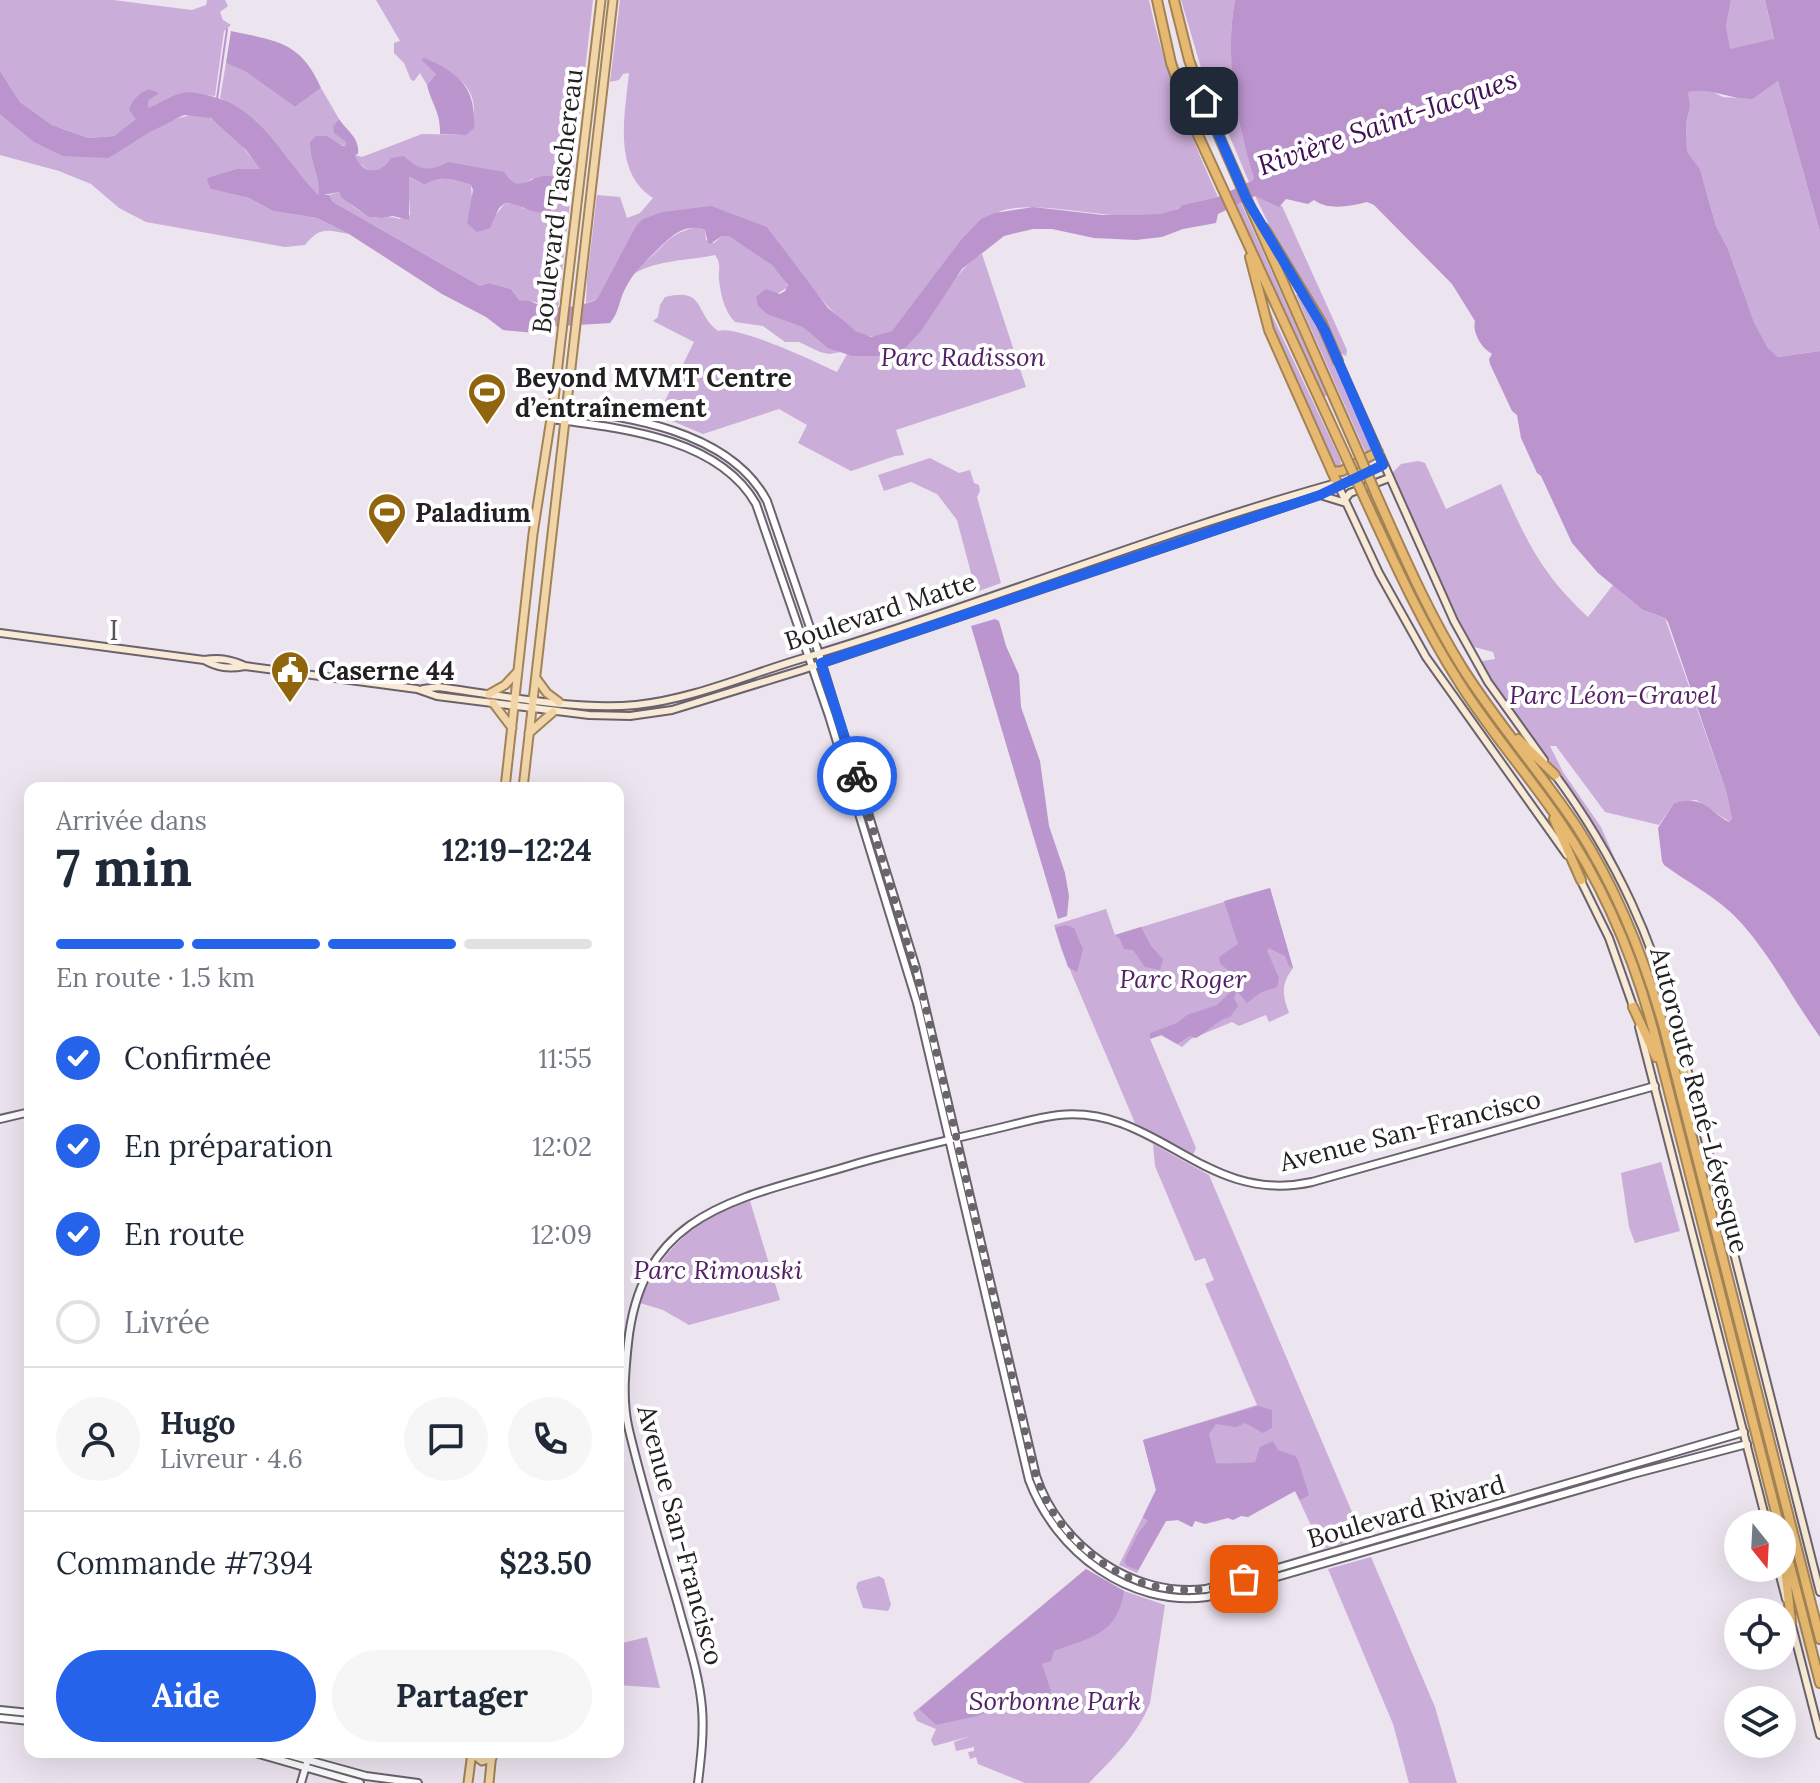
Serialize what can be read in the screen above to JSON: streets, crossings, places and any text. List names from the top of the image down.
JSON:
{
  "streets": {
    "highway": ["Autoroute René-Lévesque"],
    "main road": ["Boulevard Taschereau", "Boulevard Matte"],
    "street": ["Avenue San-Francisco", "Boulevard Rivard"]
  },
  "crossings": [
    ["Boulevard Taschereau", "Boulevard Matte"],
    ["Boulevard Taschereau", "Boulevard Rivard"],
    ["Boulevard Matte", "Boulevard Rivard"],
    ["Avenue San-Francisco", "Boulevard Rivard"]
  ],
  "districts": ["I"],
  "water": ["Rivière Saint-Jacques"],
  "parks": [
    "Parc Radisson",
    "Parc Léon-Gravel",
    "Parc Roger",
    "Parc Rimouski",
    "Sorbonne Park"
  ],
  "places": {
    "sports": ["Beyond MVMT Centre d’entraînement", "Paladium"],
    "public building": ["Caserne 44"]
  },
  "north": "bottom",
  "page": {
    "heading": ["7 min", "Arrivée dans", "12:19–12:24"],
    "panel": [
      "Hugo",
      "Livreur · 4.6",
      "Commande #7394",
      "$23.50"
    ],
    "bar": "En route · 1.5 km",
    "list": [
      ["Confirmée", "11:55"],
      ["En préparation", "12:02"],
      ["En route", "12:09"],
      "Livrée"
    ],
    "buttons": ["Aide", "Partager"]
  }
}
